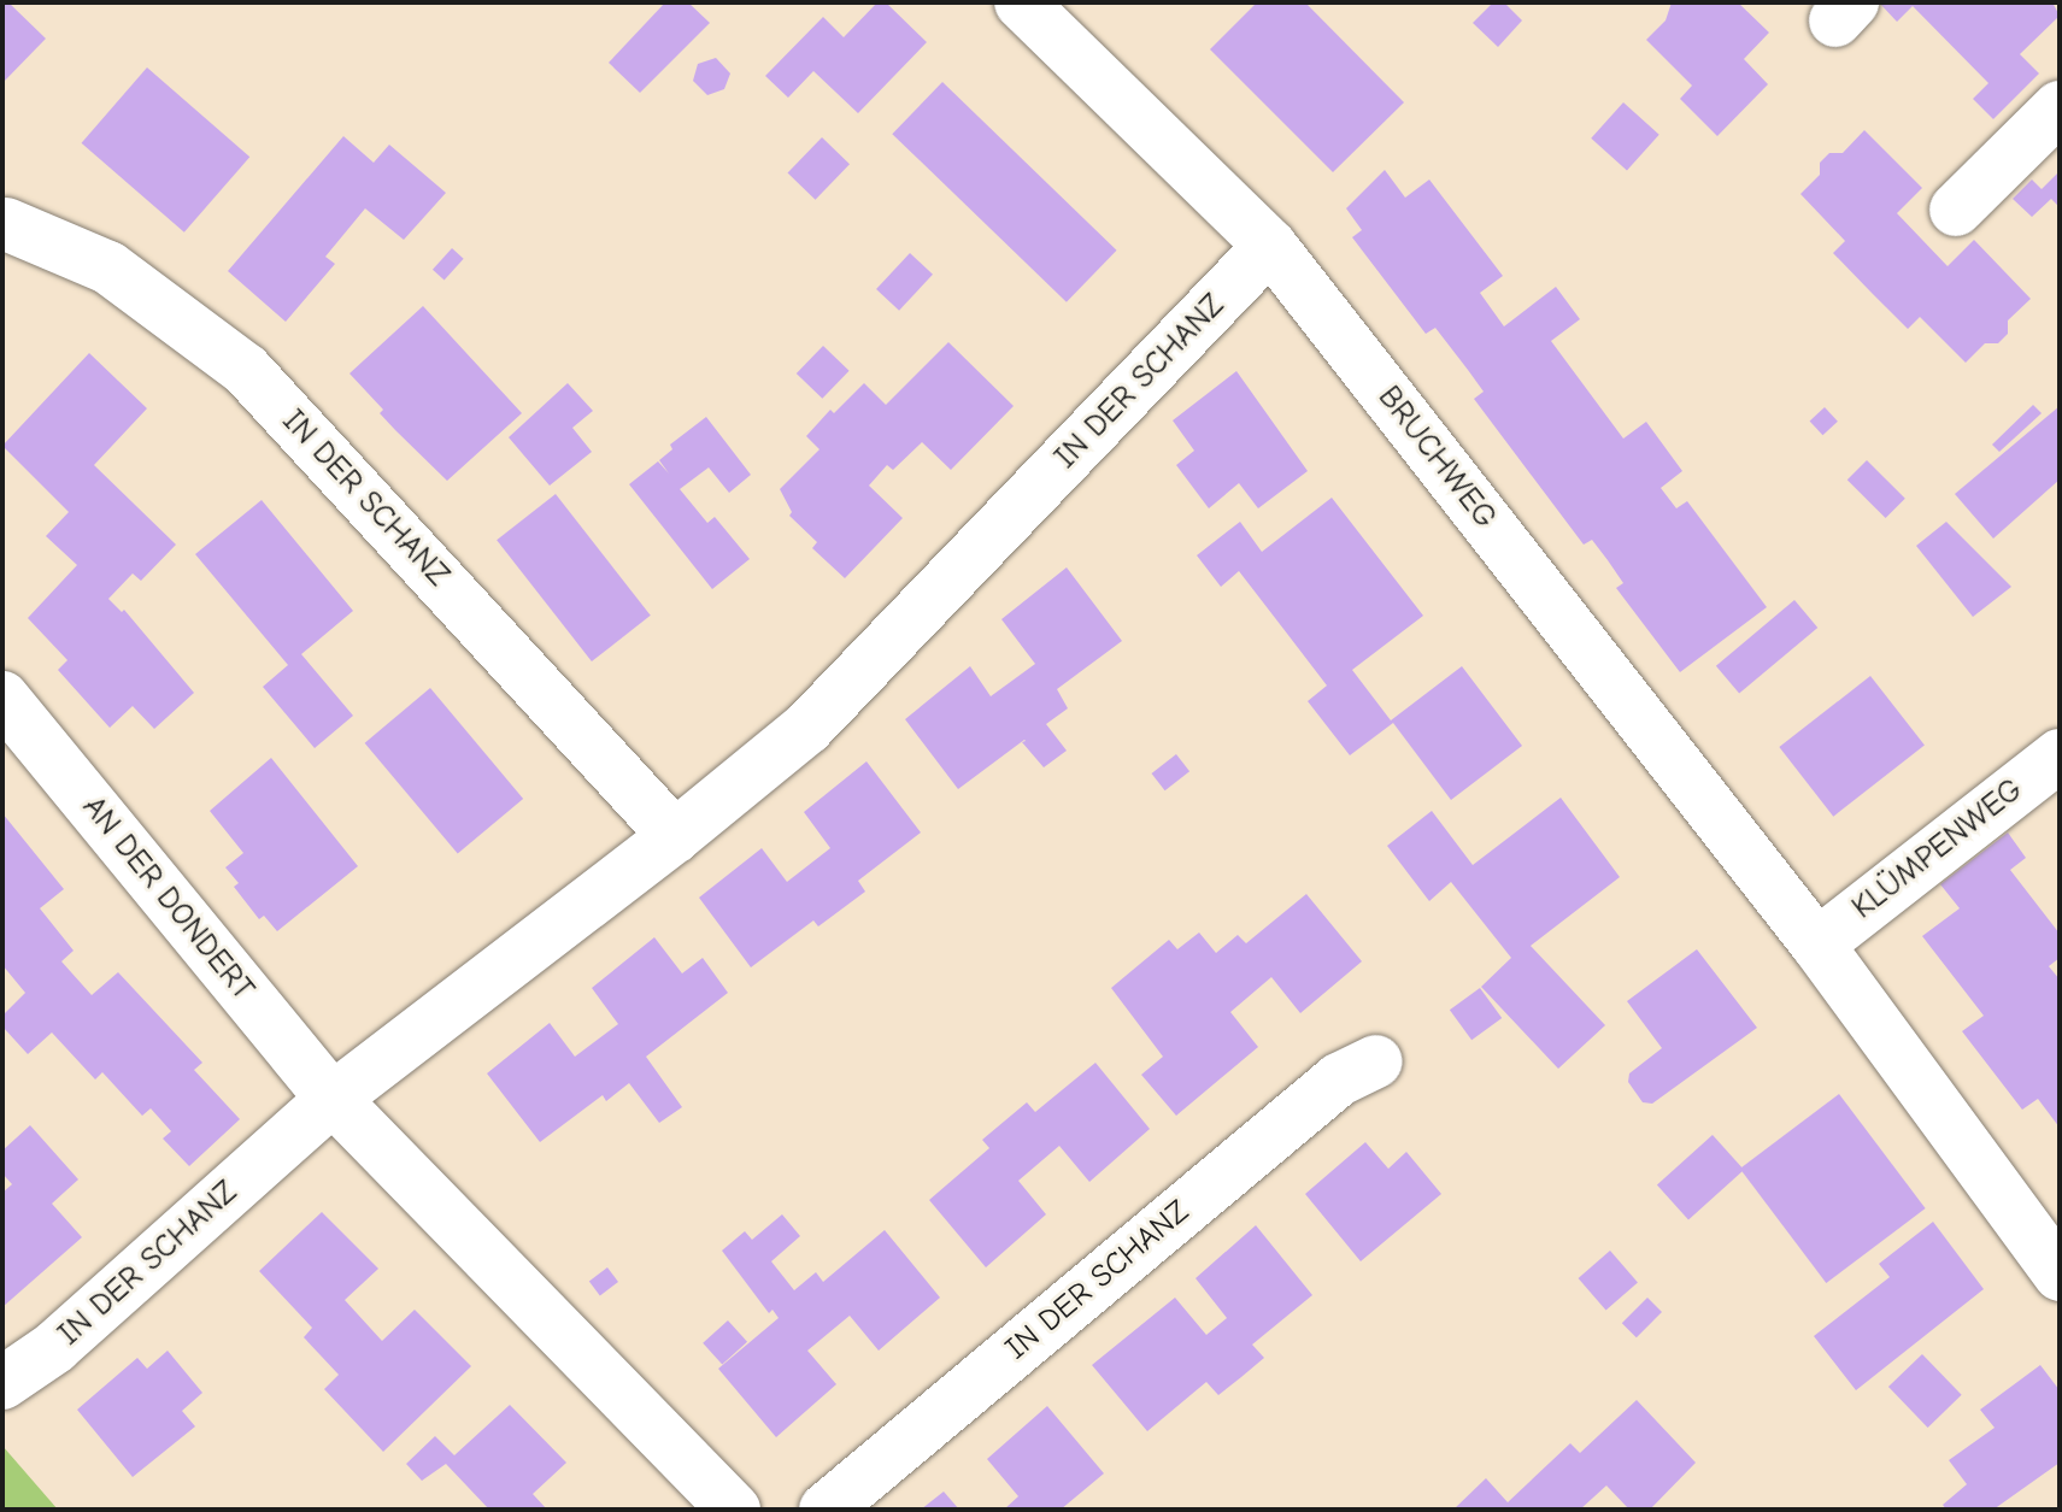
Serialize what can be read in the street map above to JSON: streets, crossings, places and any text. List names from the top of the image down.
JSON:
{
  "streets": {
    "street": [
      "IN DER SCHANZ",
      "BRUCHWEG",
      "KLÜMPENWEG",
      "AN DER DONDERT"
    ]
  },
  "crossings": [
    ["IN DER SCHANZ", "BRUCHWEG"],
    ["IN DER SCHANZ", "AN DER DONDERT"],
    ["BRUCHWEG", "KLÜMPENWEG"]
  ]
}
